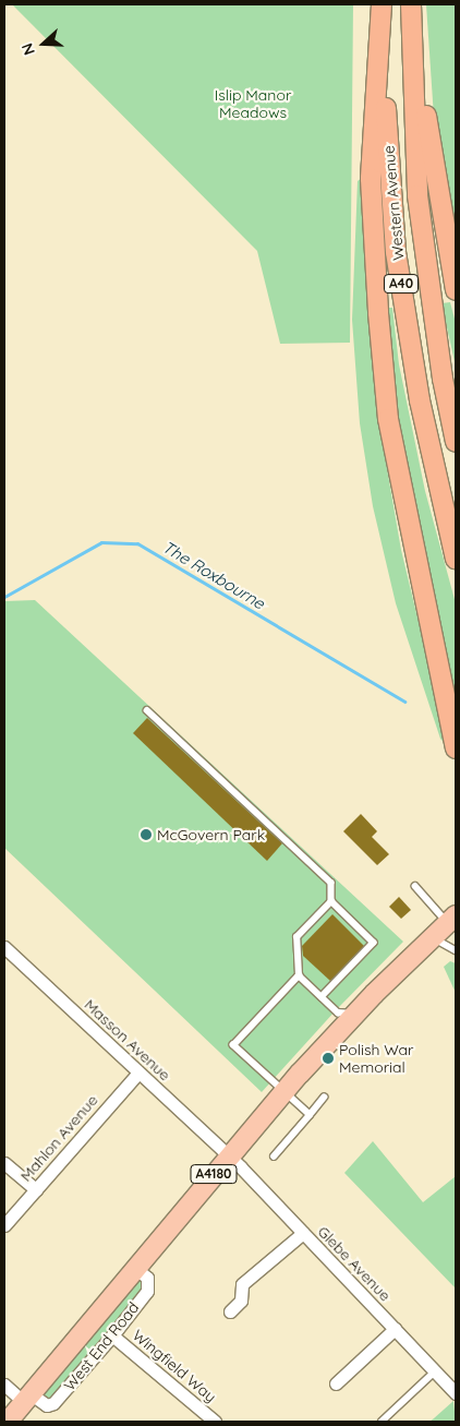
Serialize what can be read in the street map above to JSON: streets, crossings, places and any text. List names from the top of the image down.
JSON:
{
  "streets": {
    "highway": ["Western Avenue", "A40"],
    "main road": ["A4180", "West End Road"],
    "street": [
      "Masson Avenue",
      "Mahlon Avenue",
      "Glebe Avenue",
      "Wingfield Way"
    ]
  },
  "crossings": [
    ["Masson Avenue", "Mahlon Avenue"],
    ["Masson Avenue", "Glebe Avenue"],
    ["Masson Avenue", "West End Road"],
    ["Glebe Avenue", "West End Road"],
    ["West End Road", "Wingfield Way"]
  ],
  "water": ["The Roxbourne"],
  "parks": ["Islip Manor Meadows"],
  "places": ["McGovern Park", "Polish War Memorial"],
  "north": "left"
}
